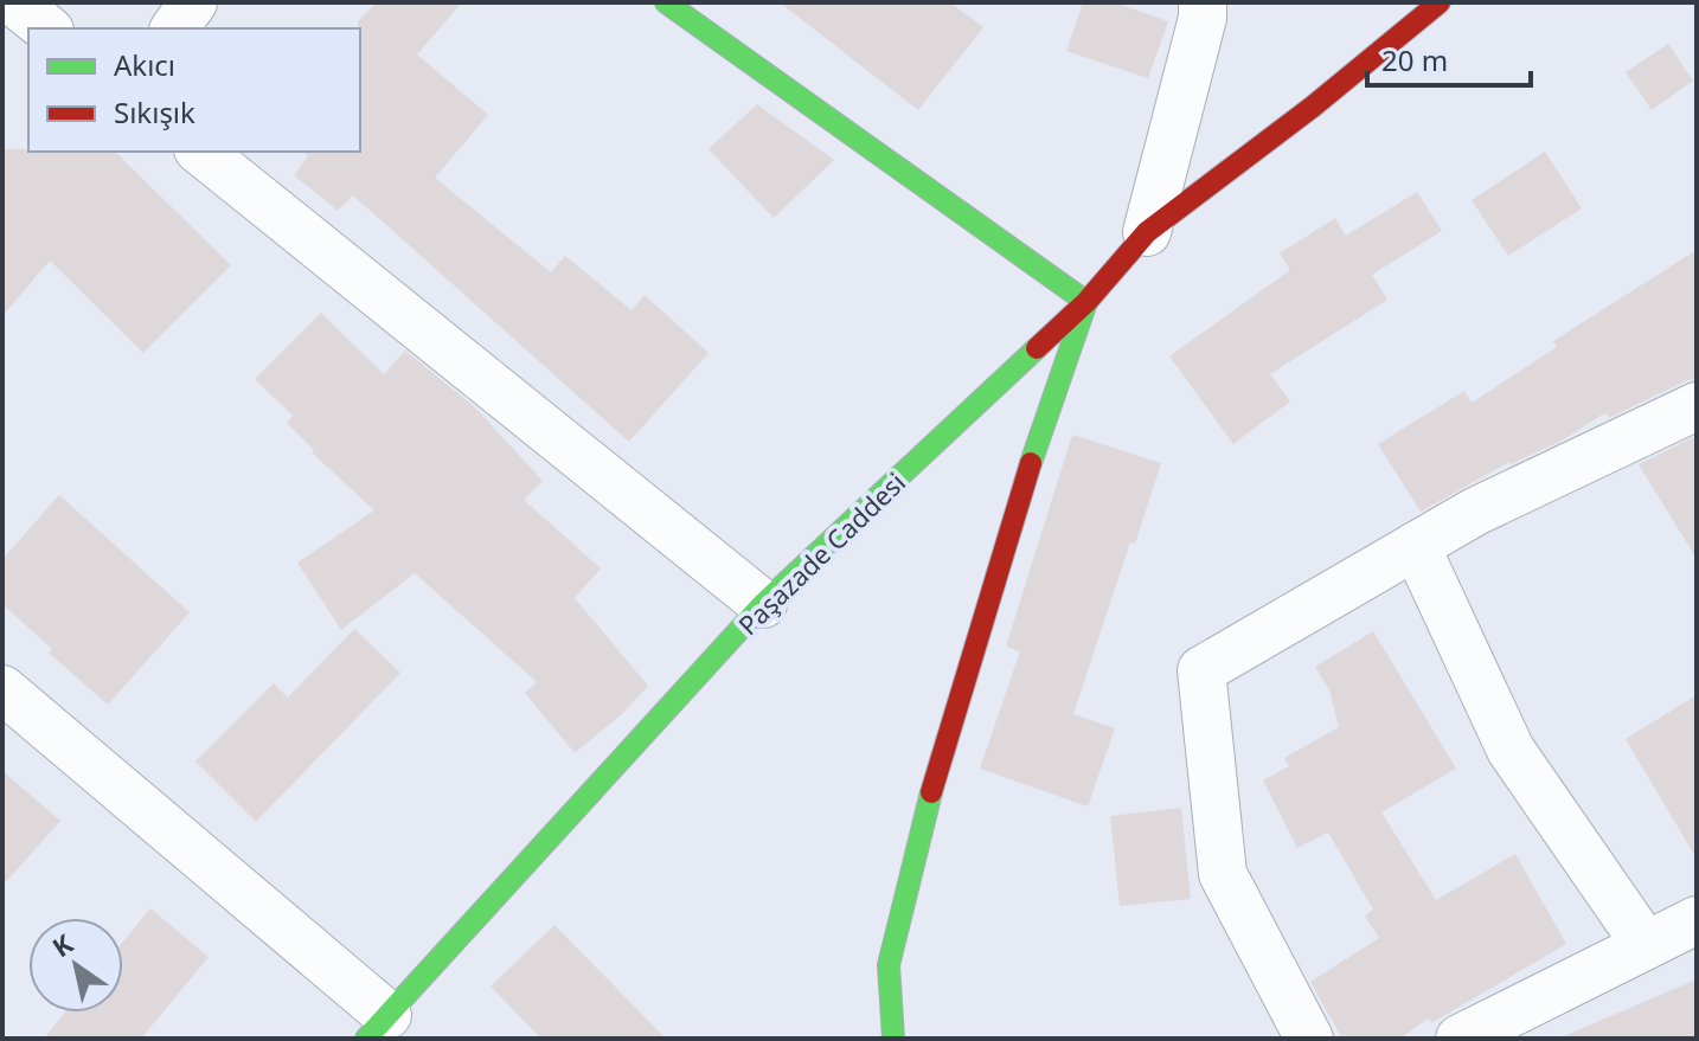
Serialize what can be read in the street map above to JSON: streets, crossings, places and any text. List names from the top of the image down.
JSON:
{
  "streets": {
    "street": ["Paşazade Caddesi"]
  },
  "legend": ["Akıcı", "Sıkışık"],
  "scale_bar": "20 m",
  "north": "top left"
}
